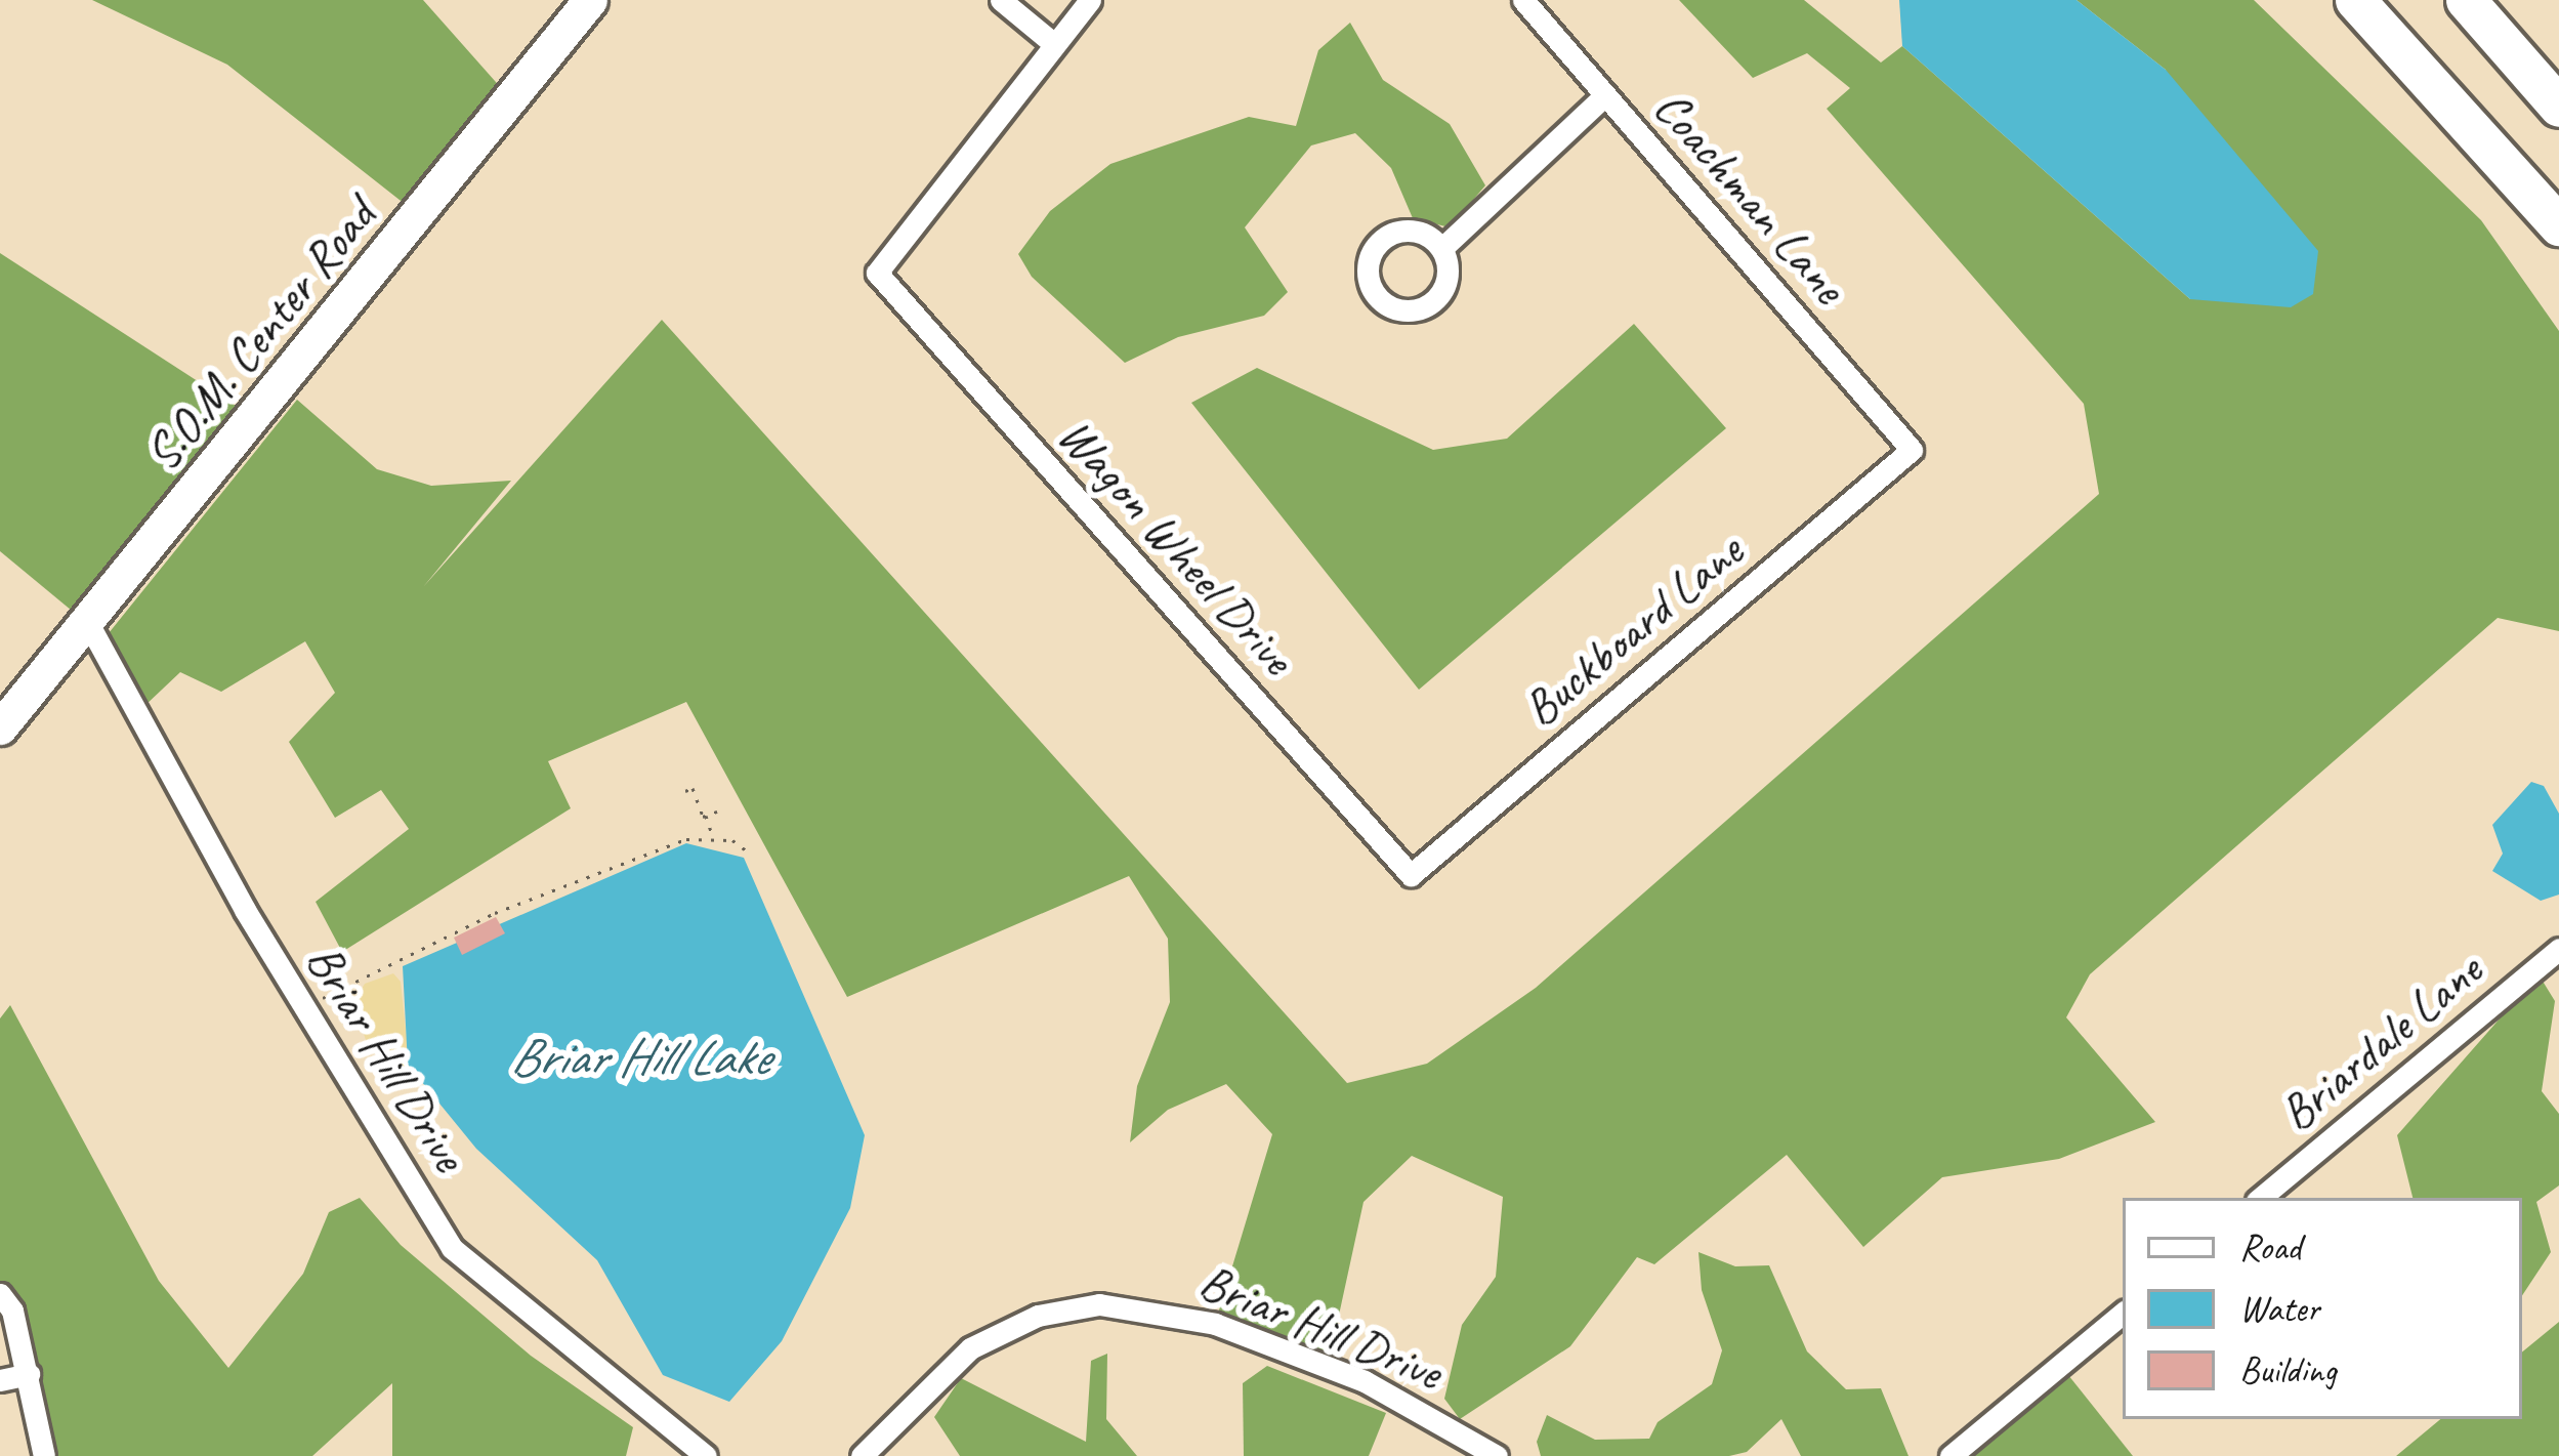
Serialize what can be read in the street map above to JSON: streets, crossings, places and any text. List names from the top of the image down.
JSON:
{
  "streets": {
    "main road": ["S.O.M. Center Road"],
    "street": [
      "Coachman Lane",
      "Wagon Wheel Drive",
      "Buckboard Lane",
      "Briardale Lane",
      "Briar Hill Drive"
    ]
  },
  "crossings": [
    ["Coachman Lane", "Buckboard Lane"],
    ["S.O.M. Center Road", "Briar Hill Drive"],
    ["Wagon Wheel Drive", "Buckboard Lane"]
  ],
  "water": ["Briar Hill Lake"],
  "legend": ["Road", "Water", "Building"]
}
